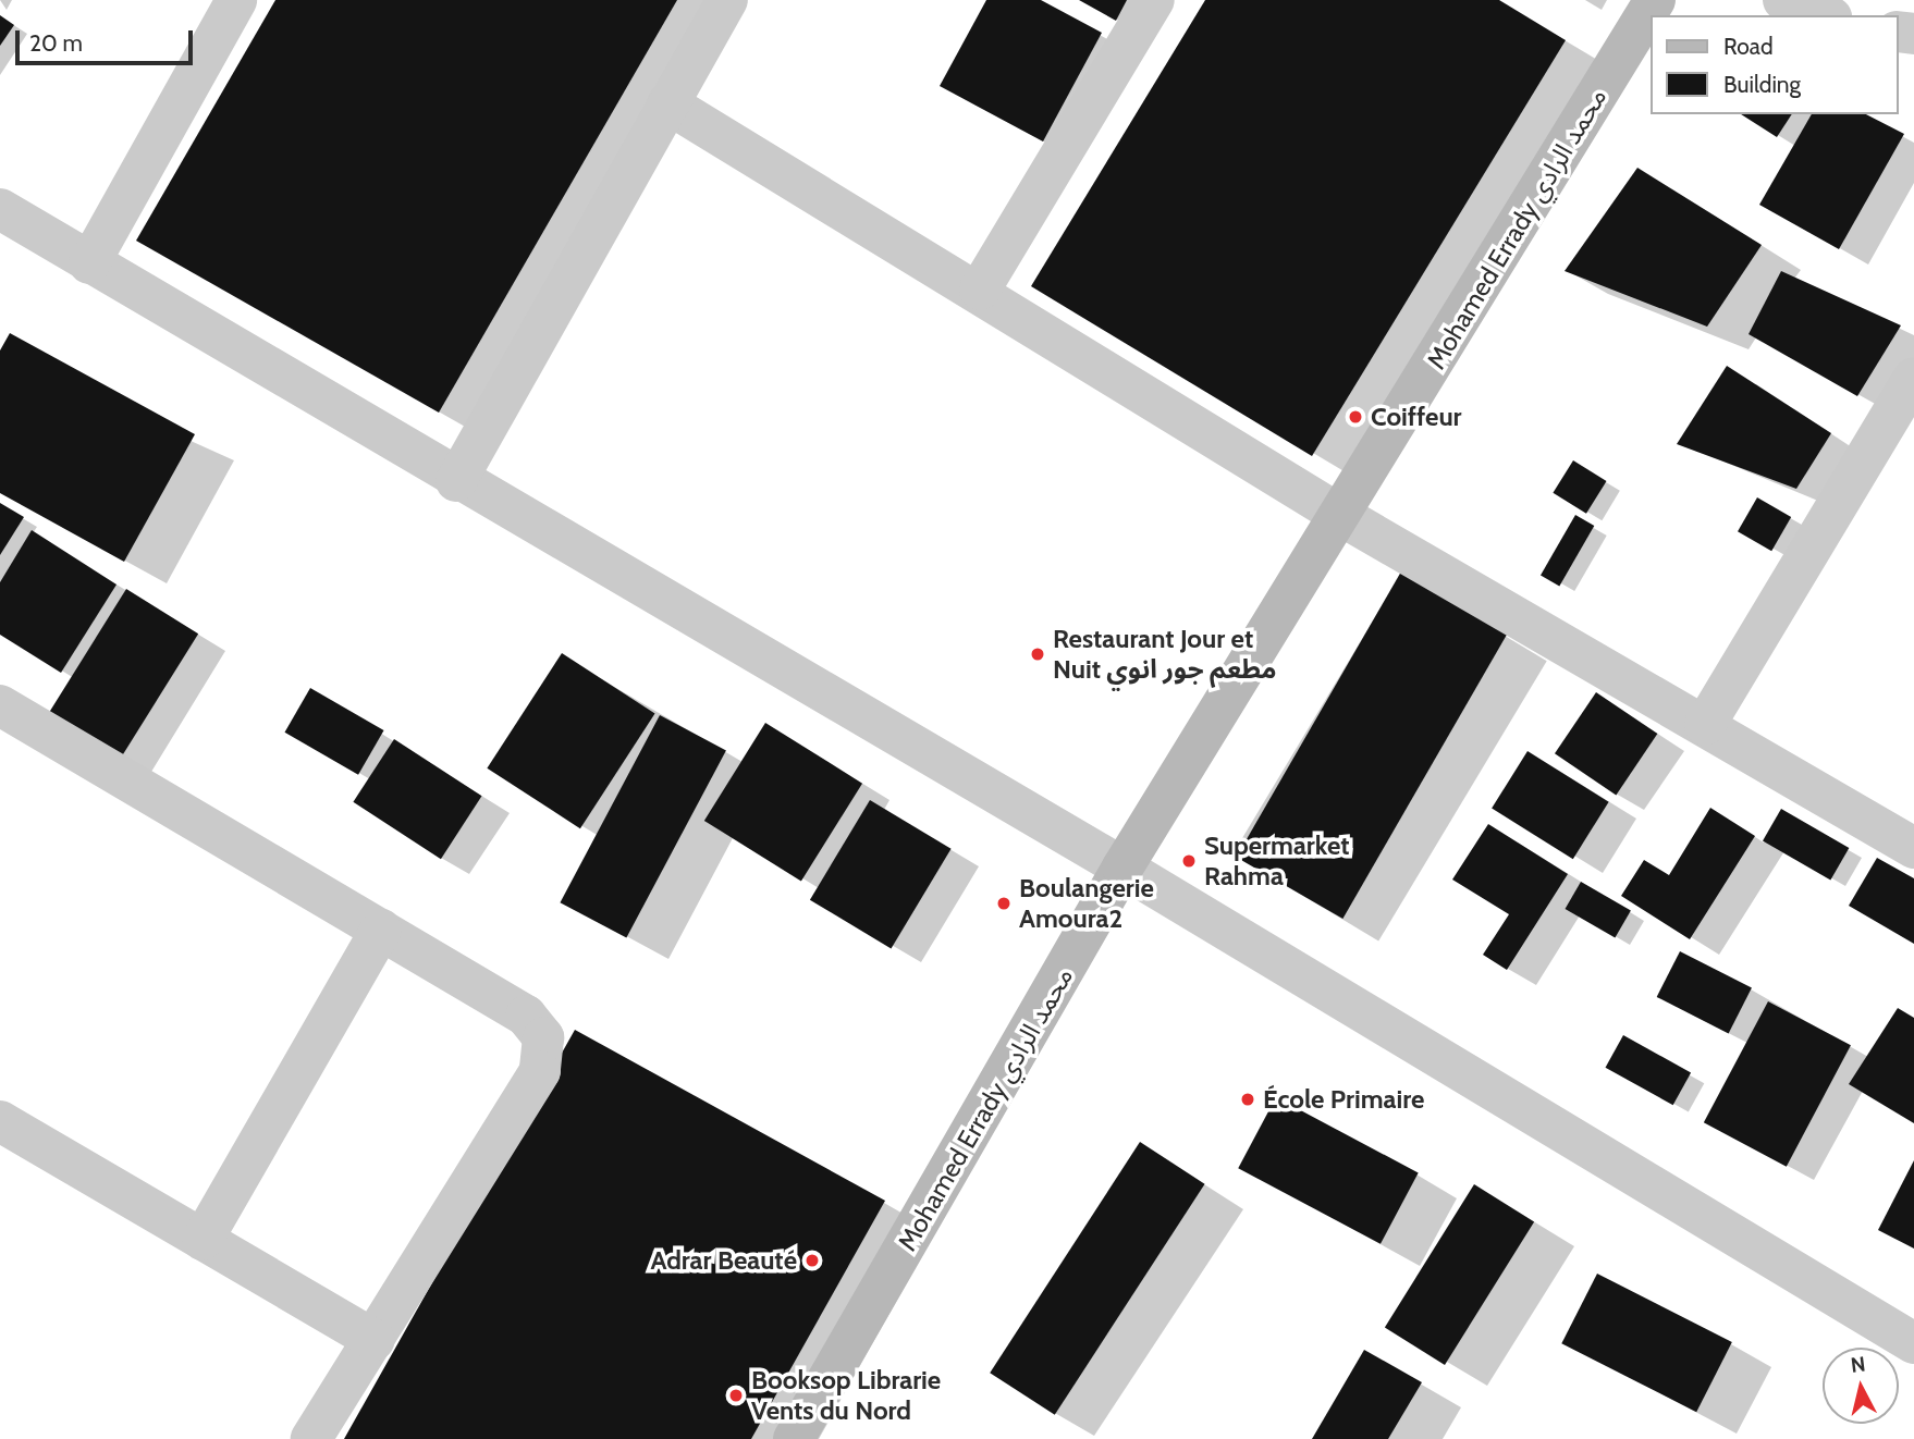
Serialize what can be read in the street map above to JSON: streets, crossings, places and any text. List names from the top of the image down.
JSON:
{
  "streets": {
    "street": ["Mohamed Errady محمد الرادي"]
  },
  "places": [
    "Coiffeur",
    "Restaurant Jour et Nuit مطعم جور انوي",
    "Supermarket Rahma",
    "Boulangerie Amoura2",
    "École Primaire",
    "Adrar Beauté",
    "Booksop Librarie Vents du Nord"
  ],
  "legend": ["Road", "Building"],
  "scale_bar": "20 m",
  "north": "top"
}
